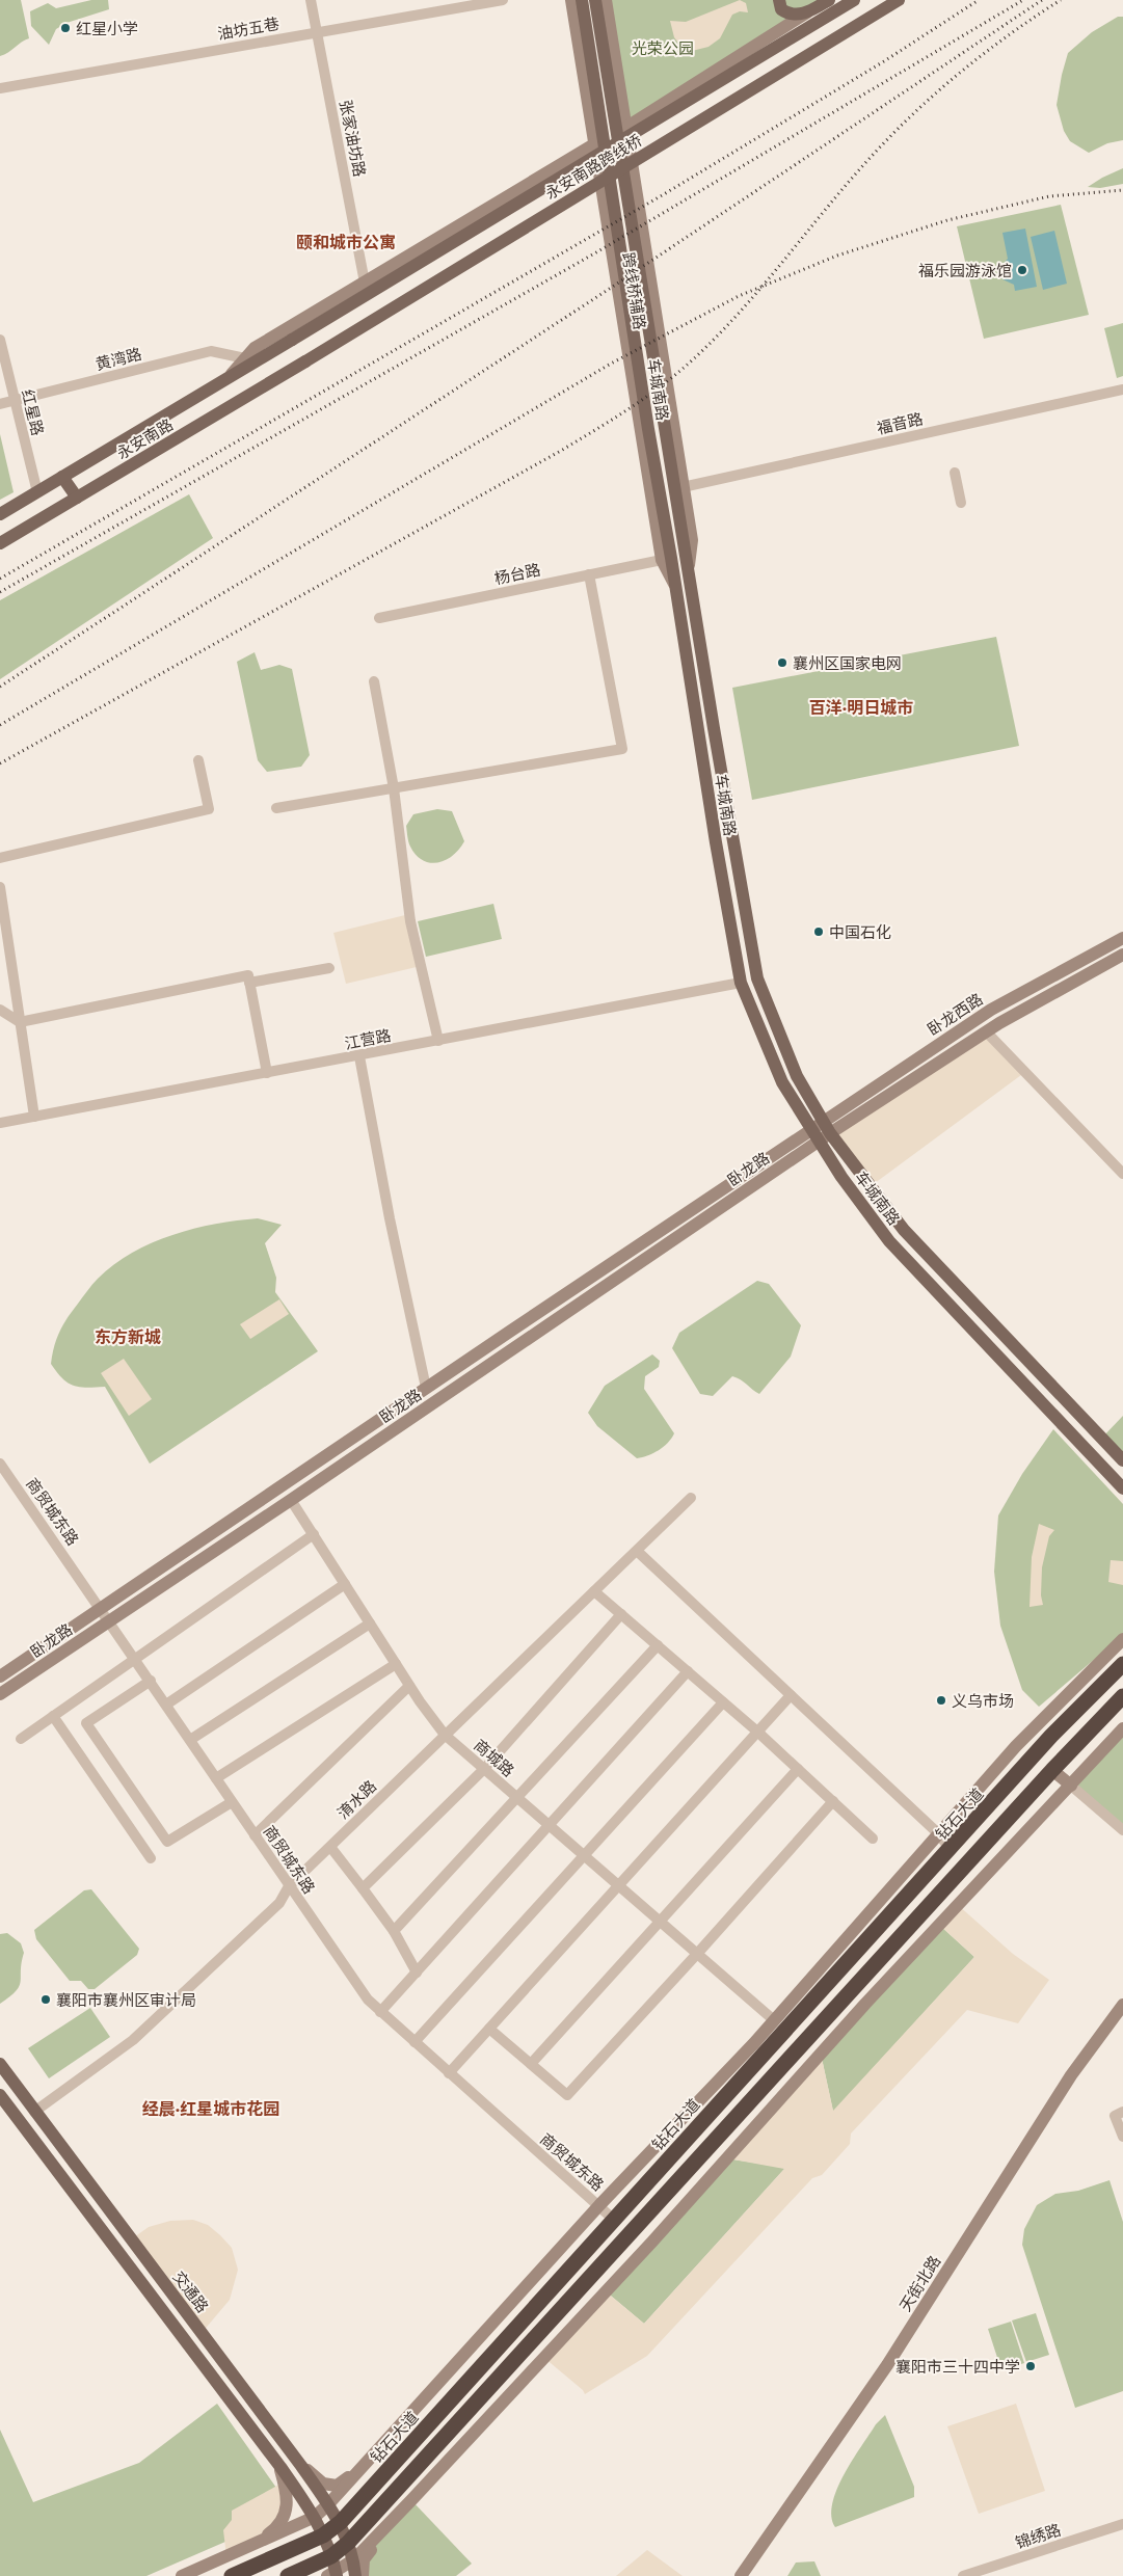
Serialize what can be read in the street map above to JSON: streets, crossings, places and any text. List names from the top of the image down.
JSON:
{
  "streets": {
    "highway": ["钻石大道"],
    "main road": [
      "永安南路跨线桥",
      "车城南路",
      "永安南路",
      "交通路"
    ],
    "street": [
      "油坊五巷",
      "张家油坊路",
      "跨线桥辅路",
      "黄湾路",
      "红星路",
      "福音路",
      "杨台路",
      "卧龙西路",
      "江营路",
      "卧龙路",
      "商贸城东路",
      "商城路",
      "淯水路",
      "天街北路",
      "锦绣路"
    ]
  },
  "crossings": [
    ["油坊五巷", "张家油坊路"],
    ["永安南路跨线桥", "永安南路"],
    ["跨线桥辅路", "车城南路"],
    ["跨线桥辅路", "福音路"],
    ["跨线桥辅路", "杨台路"],
    ["黄湾路", "红星路"],
    ["车城南路", "卧龙西路"],
    ["车城南路", "江营路"],
    ["车城南路", "卧龙路"],
    ["红星路", "永安南路"],
    ["卧龙西路", "卧龙路"],
    ["卧龙路", "商贸城东路"],
    ["卧龙路", "商城路"],
    ["商贸城东路", "淯水路"],
    ["商贸城东路", "钻石大道"],
    ["商城路", "淯水路"],
    ["商城路", "钻石大道"],
    ["淯水路", "交通路"],
    ["钻石大道", "交通路"]
  ],
  "districts": [
    "颐和城市公寓",
    "百洋·明日城市",
    "东方新城",
    "经晨·红星城市花园"
  ],
  "parks": ["光荣公园"],
  "places": [
    "红星小学",
    "福乐园游泳馆",
    "襄州区国家电网",
    "中国石化",
    "义乌市场",
    "襄阳市襄州区审计局",
    "襄阳市三十四中学"
  ]
}
